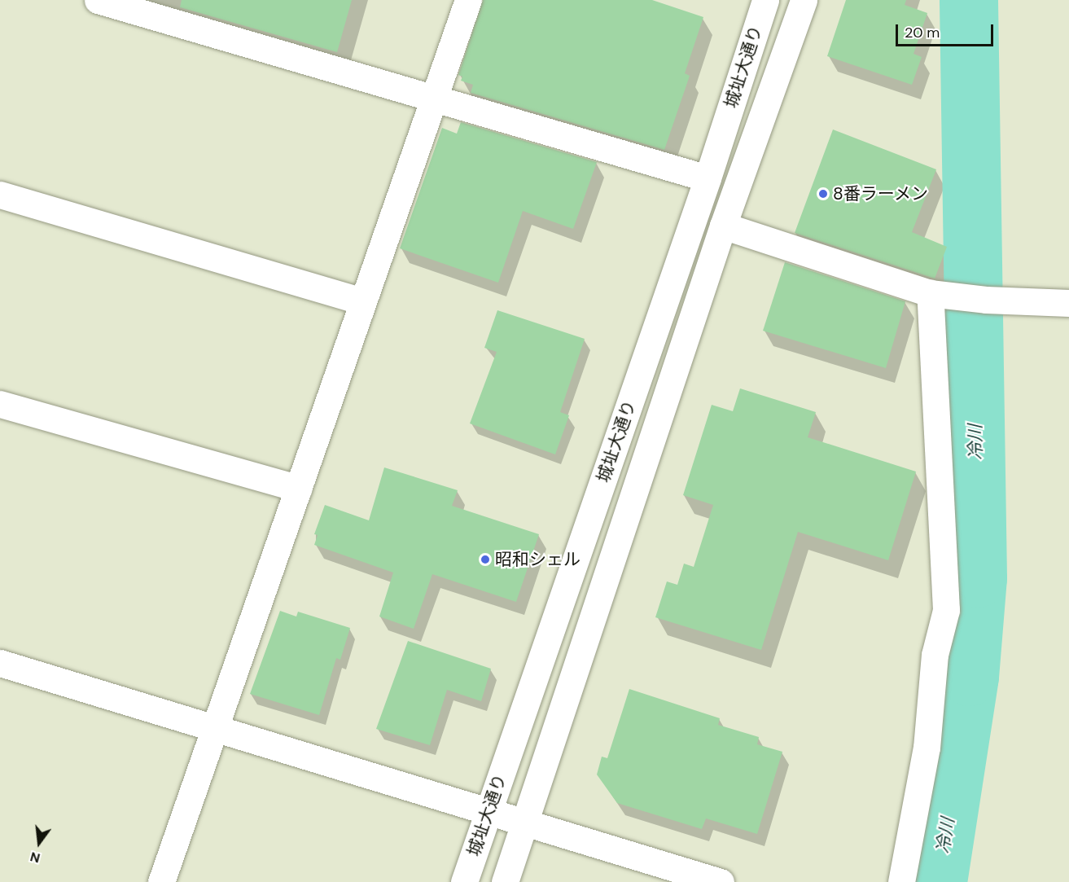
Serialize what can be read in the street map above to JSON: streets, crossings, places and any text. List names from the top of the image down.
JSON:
{
  "streets": {
    "main road": ["城址大通り"]
  },
  "water": ["冷川"],
  "places": ["8番ラーメン", "昭和シェル"],
  "scale_bar": "20 m",
  "north": "bottom"
}
